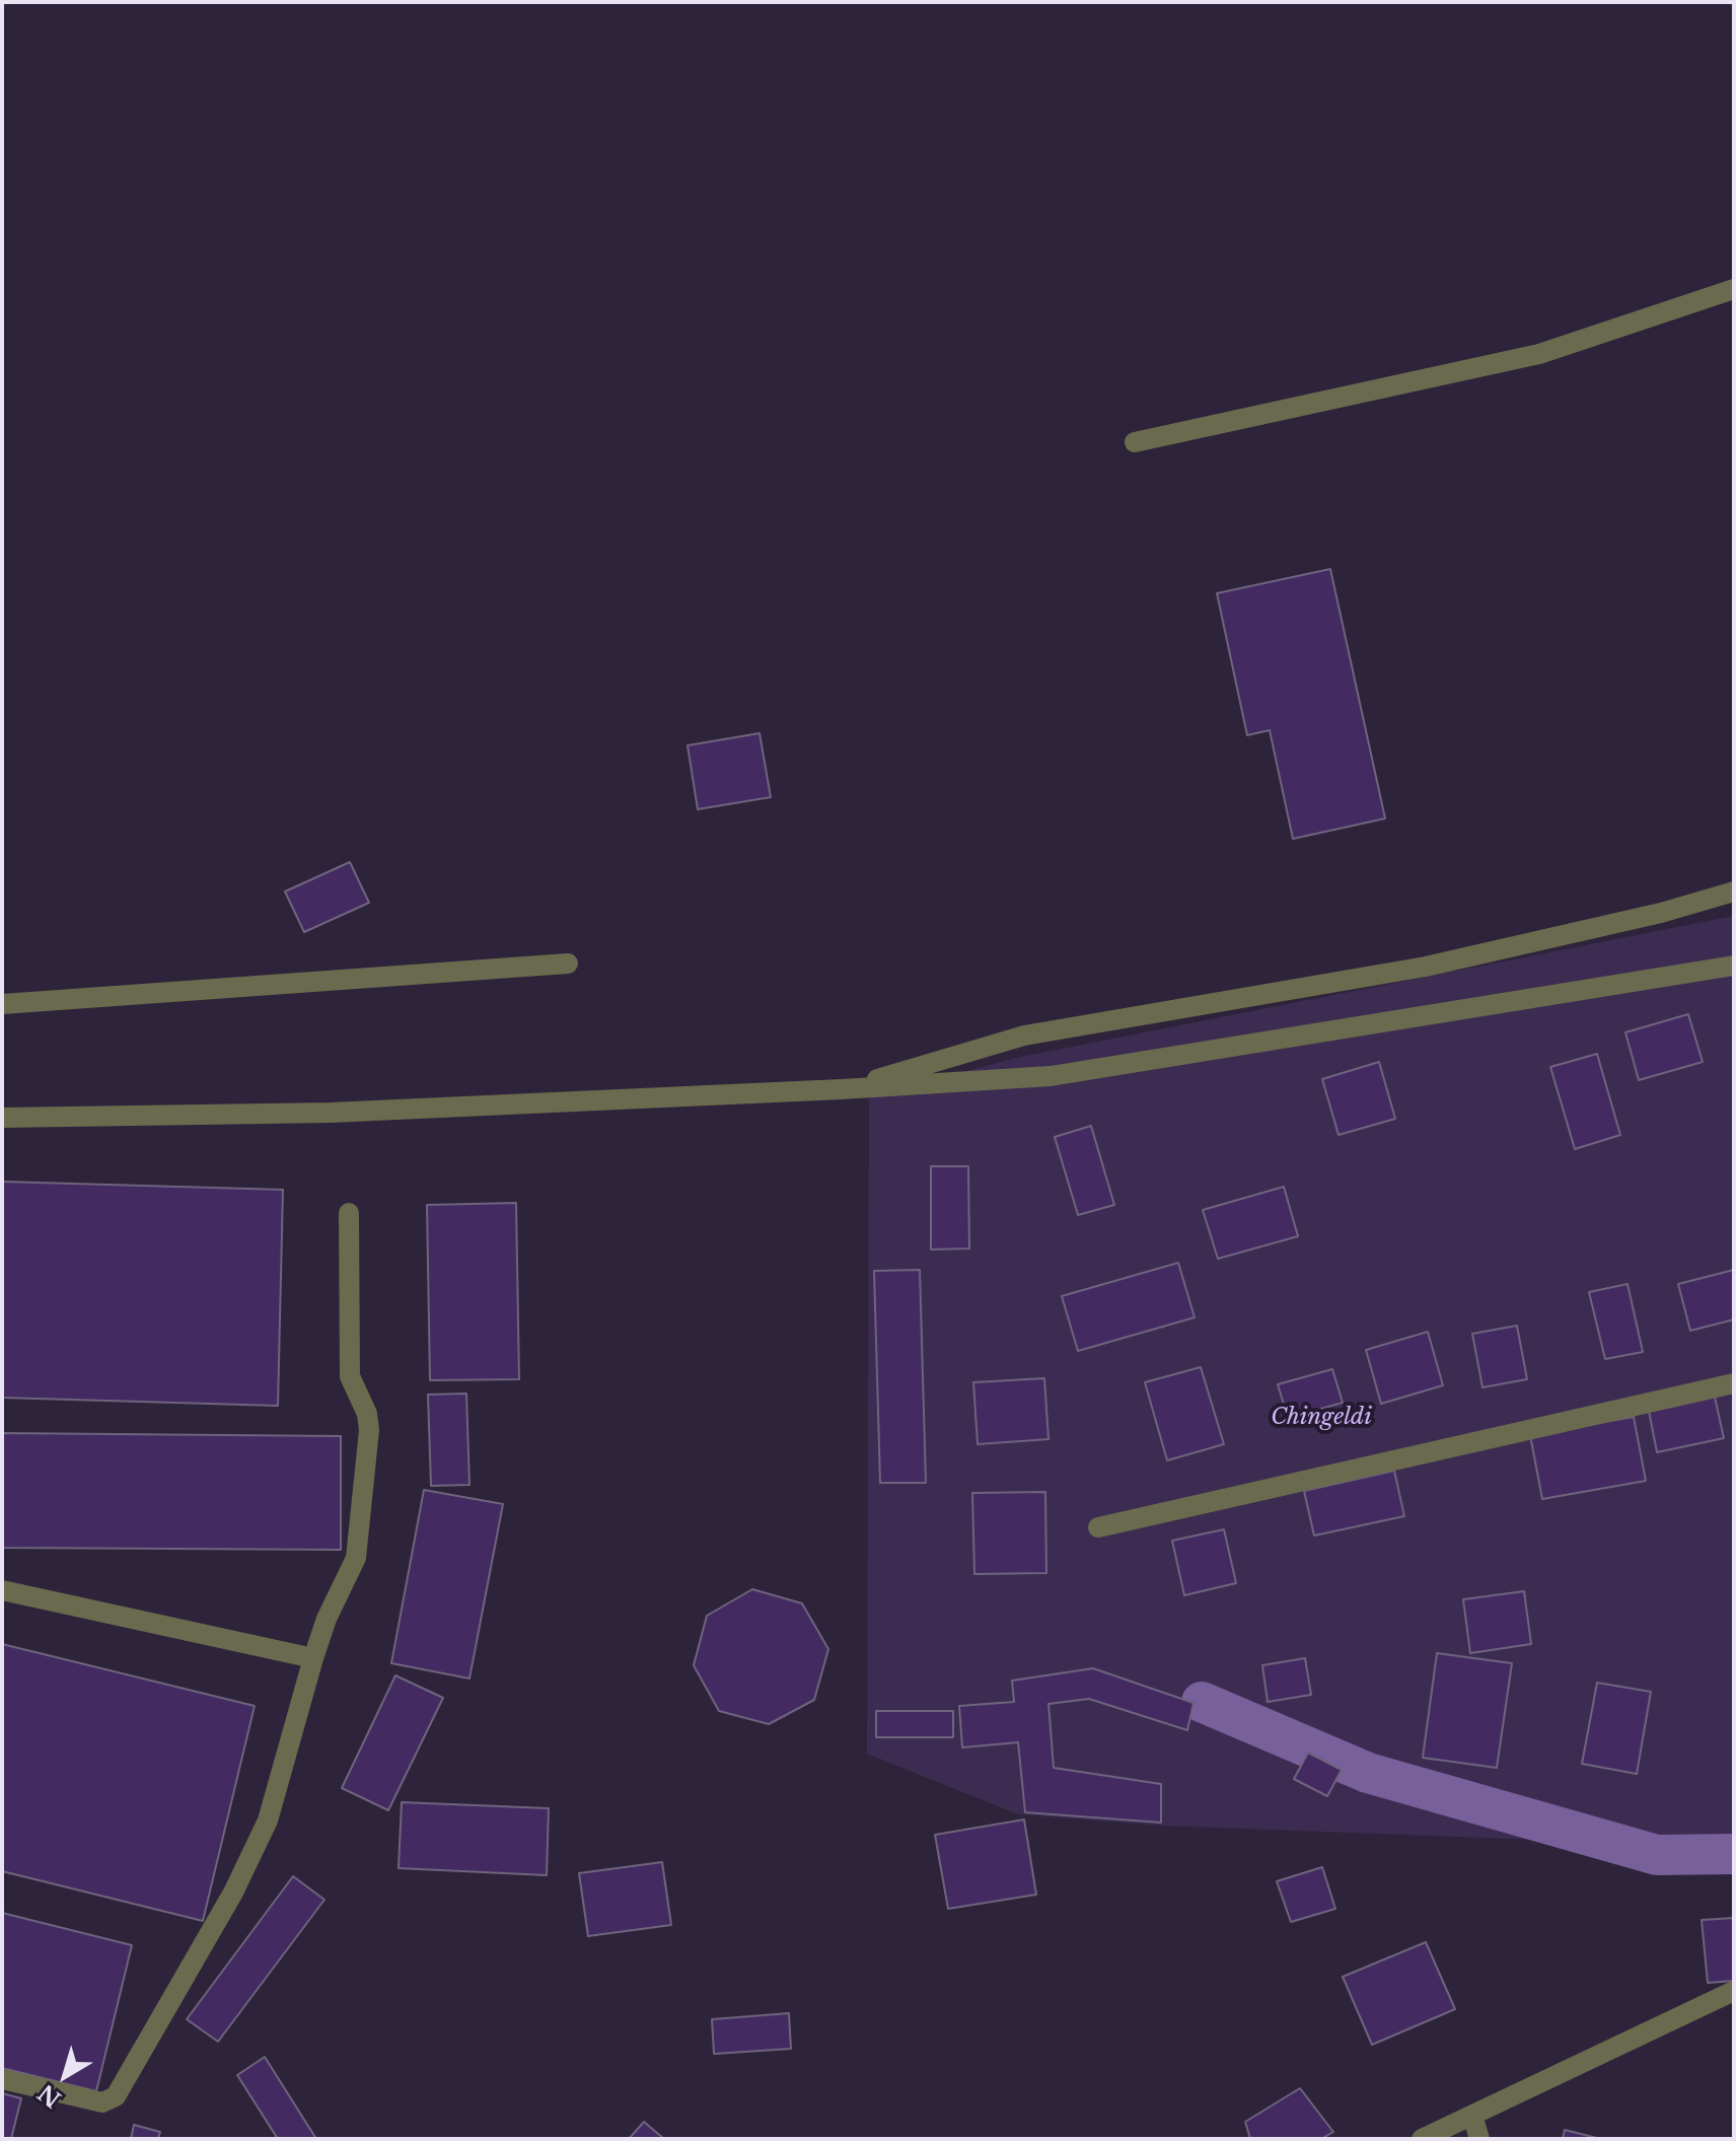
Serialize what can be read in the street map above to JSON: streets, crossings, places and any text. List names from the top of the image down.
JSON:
{
  "parks": ["Chingeldi"],
  "north": "bottom left"
}
